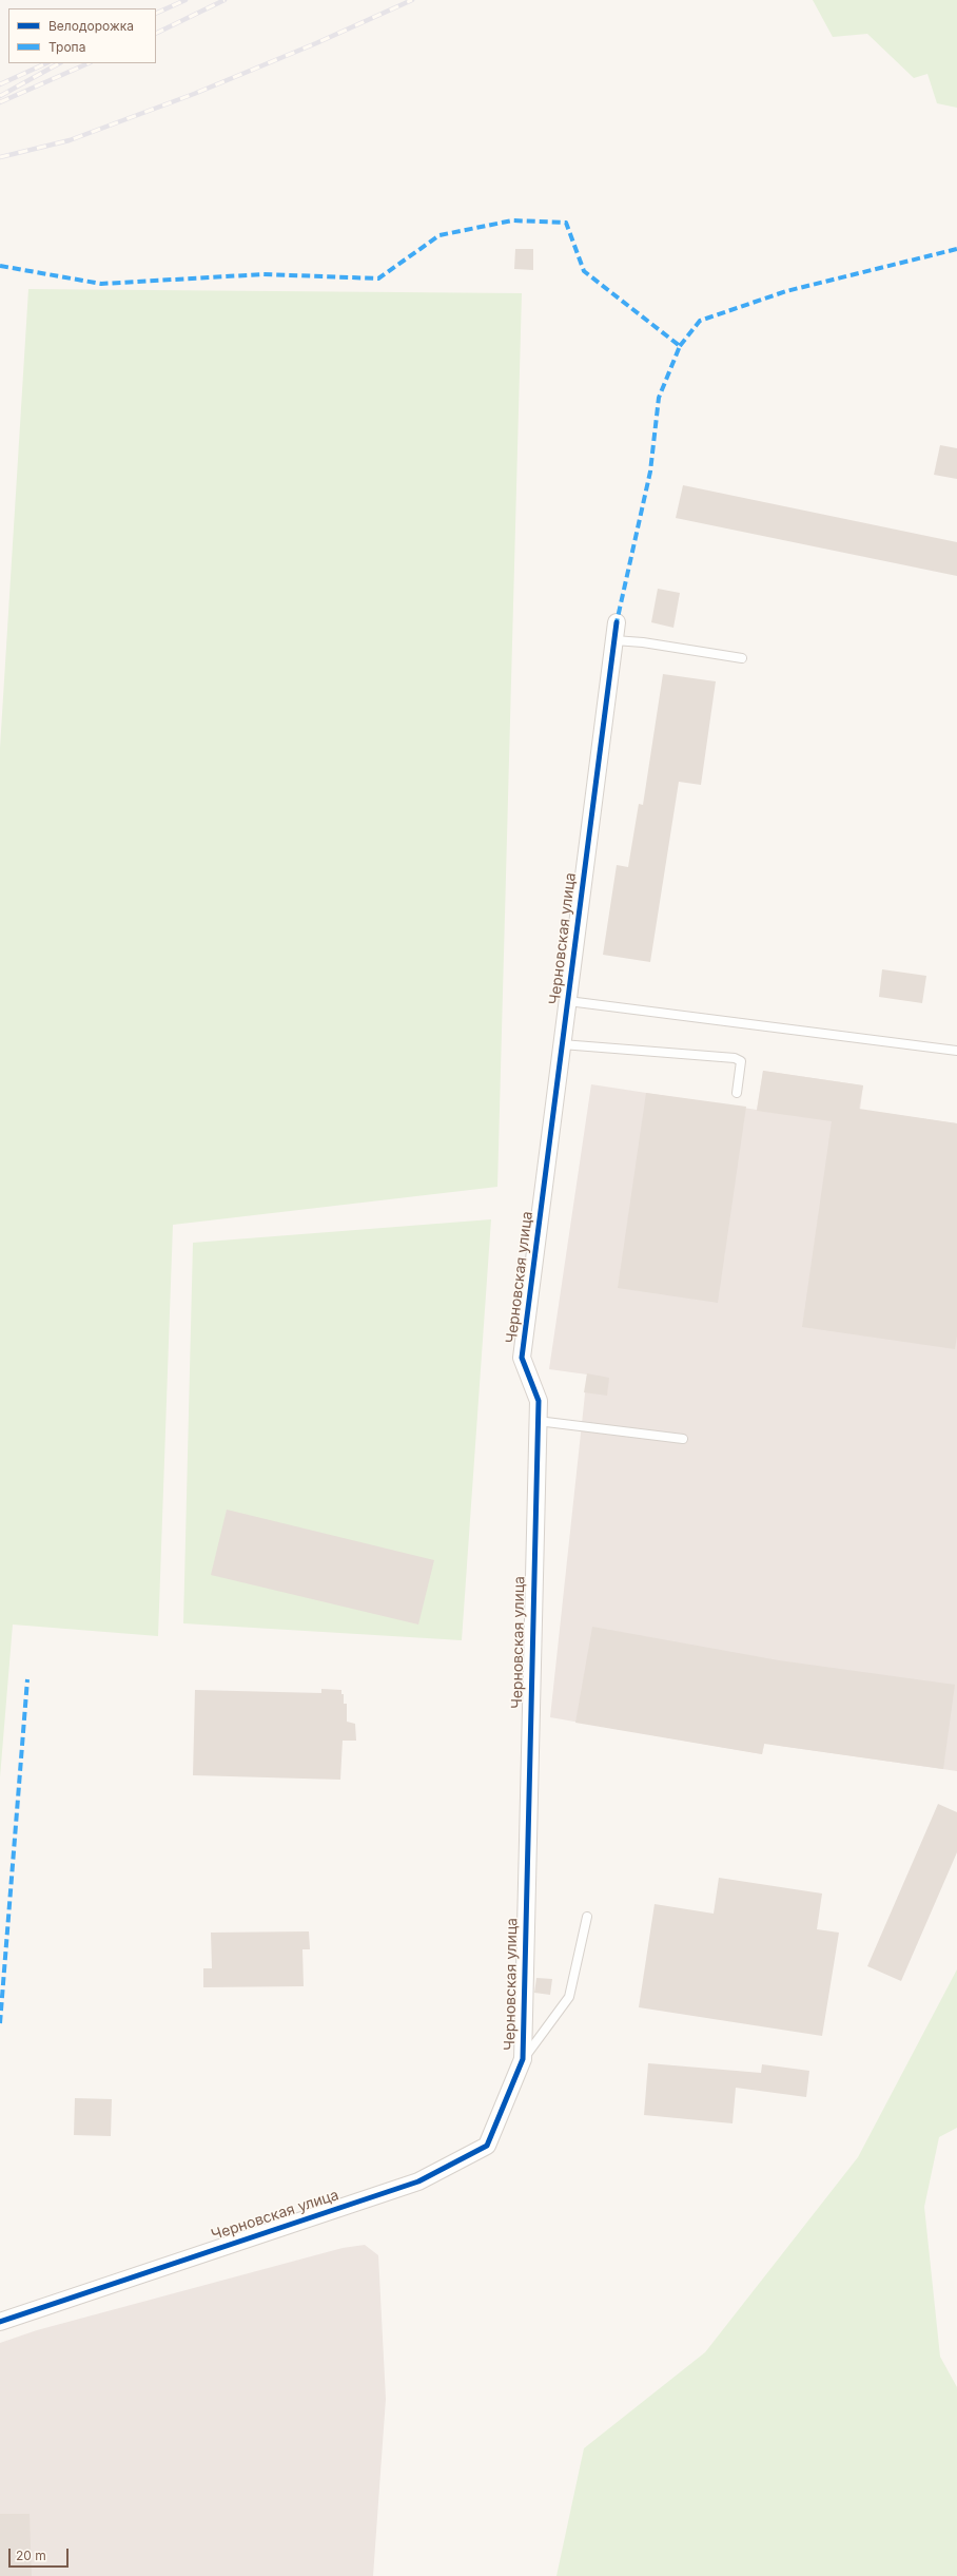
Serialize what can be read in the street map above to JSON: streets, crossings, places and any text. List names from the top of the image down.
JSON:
{
  "streets": {
    "street": ["Черновская улица"]
  },
  "legend": ["Велодорожка", "Тропа"],
  "scale_bar": "20 m"
}
